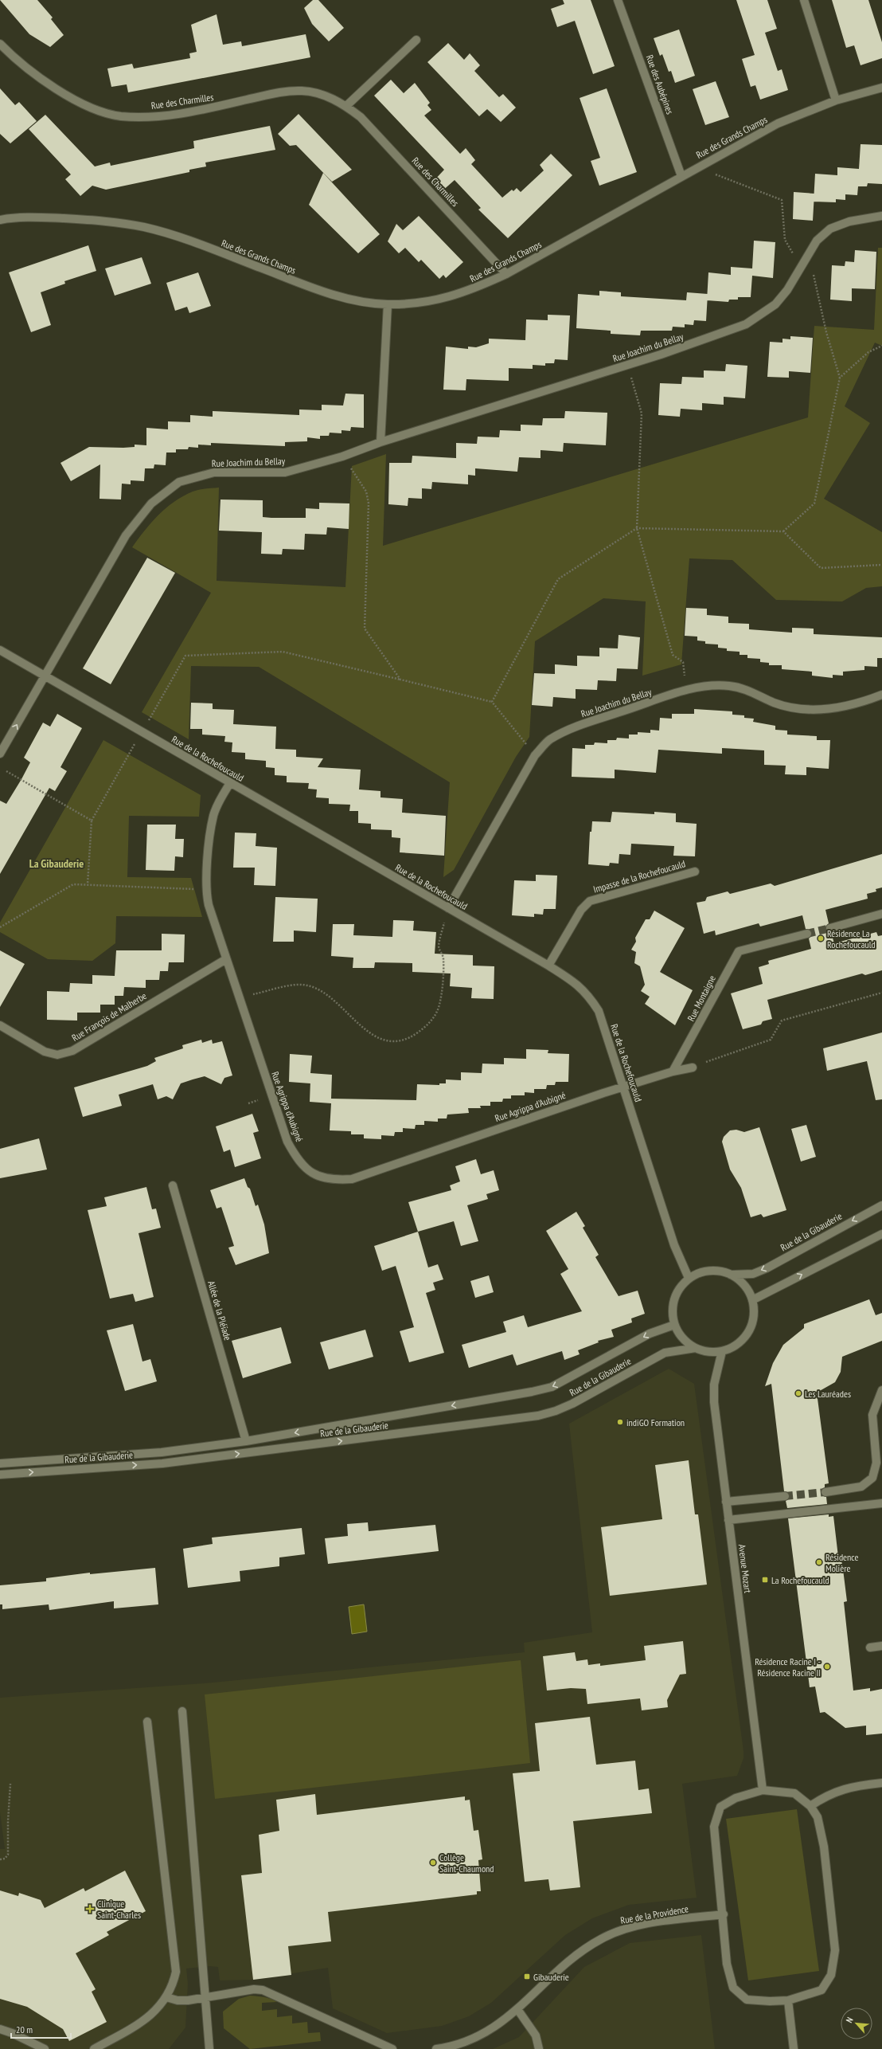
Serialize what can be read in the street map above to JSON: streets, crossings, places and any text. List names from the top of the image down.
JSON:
{
  "streets": {
    "street": [
      "Rue des Aubépines",
      "Rue des Charmilles",
      "Rue des Grands Champs",
      "Rue Joachim du Bellay",
      "Rue de la Rochefoucauld",
      "Impasse de la Rochefoucauld",
      "Rue Montaigne",
      "Rue François de Malherbe",
      "Rue Agrippa d'Aubigné",
      "Rue de la Gibauderie",
      "Allée de la Pléïade",
      "Avenue Mozart",
      "Rue de la Providence"
    ]
  },
  "crossings": [
    ["Rue des Aubépines", "Rue des Grands Champs"],
    ["Rue des Charmilles", "Rue des Grands Champs"],
    ["Rue Joachim du Bellay", "Rue de la Rochefoucauld"],
    ["Rue de la Rochefoucauld", "Impasse de la Rochefoucauld"],
    ["Rue de la Rochefoucauld", "Rue Agrippa d'Aubigné"],
    ["Rue de la Rochefoucauld", "Rue de la Gibauderie"],
    ["Rue de la Rochefoucauld", "Avenue Mozart"],
    ["Rue François de Malherbe", "Rue Agrippa d'Aubigné"],
    ["Rue de la Gibauderie", "Allée de la Pléïade"],
    ["Rue de la Gibauderie", "Avenue Mozart"]
  ],
  "districts": ["La Gibauderie"],
  "places": {
    "other": [
      "Résidence La Rochefoucauld",
      "Les Lauréades",
      "indiGO Formation",
      "Résidence Molière",
      "Résidence Racine I - Résidence Racine II",
      "Collège Saint-Chaumond"
    ],
    "transit": ["La Rochefoucauld", "Gibauderie"],
    "health": ["Clinique Saint-Charles"]
  },
  "scale_bar": "20 m",
  "north": "top left"
}
